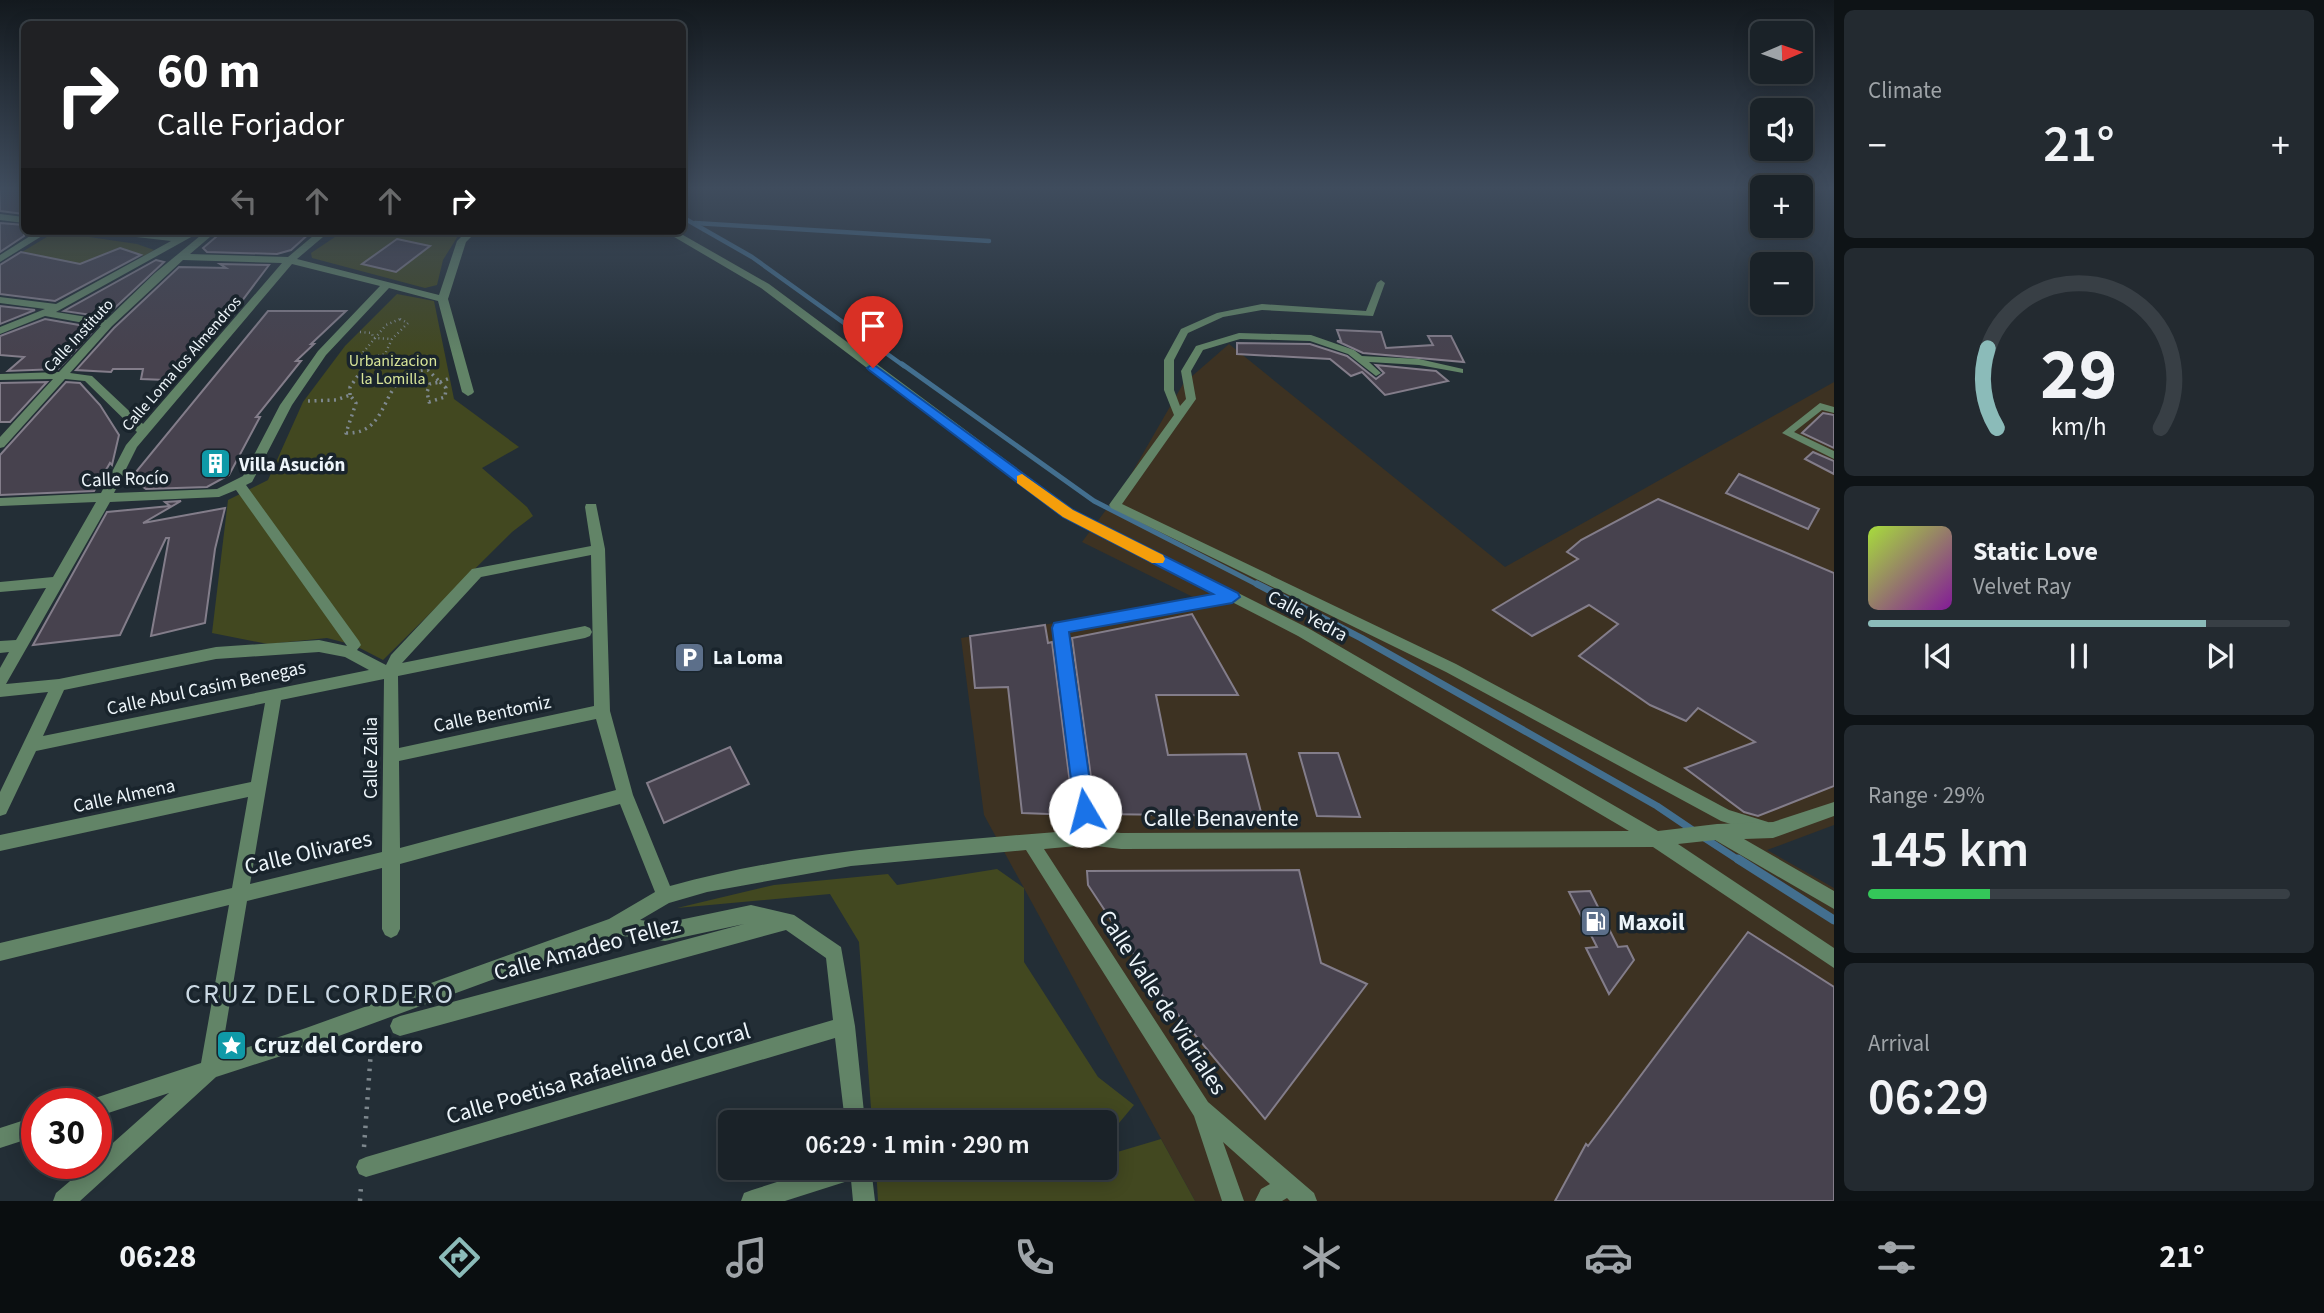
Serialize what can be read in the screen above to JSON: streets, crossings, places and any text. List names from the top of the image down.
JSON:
{
  "streets": {
    "street": [
      "Calle Instituto",
      "Calle Loma los Almendros",
      "Calle Rocío",
      "Calle Yedra",
      "Calle Abul Casim Benegas",
      "Calle Bentomiz",
      "Calle Zalia",
      "Calle Almena",
      "Calle Benavente",
      "Calle Olivares",
      "Calle Amadeo Tellez",
      "Calle Valle de Vidriales",
      "Calle Poetisa Rafaelina del Corral"
    ]
  },
  "crossings": [
    ["Calle Loma los Almendros", "Calle Rocío"],
    ["Calle Yedra", "Calle Benavente"],
    ["Calle Abul Casim Benegas", "Calle Zalia"],
    ["Calle Bentomiz", "Calle Zalia"],
    ["Calle Zalia", "Calle Olivares"],
    ["Calle Benavente", "Calle Amadeo Tellez"],
    ["Calle Benavente", "Calle Valle de Vidriales"],
    ["Calle Amadeo Tellez", "Calle Poetisa Rafaelina del Corral"]
  ],
  "districts": ["CRUZ DEL CORDERO"],
  "parks": ["Urbanizacion la Lomilla"],
  "places": {
    "building": ["Villa Asución"],
    "parking": ["La Loma"],
    "fuel station": ["Maxoil"],
    "place": ["Cruz del Cordero"]
  },
  "north": "right",
  "page": {
    "tile": [
      "Climate",
      ["Range · 29%", "145 km"],
      ["Arrival", "06:29"]
    ],
    "map_buttons": ["+", "−"],
    "turn": ["60 m", "Calle Forjador"],
    "heat": ["−", "21°", "+"],
    "song": ["Static Love", "Velvet Ray"],
    "limit": "30",
    "trip": "06:29 · 1 min · 290 m",
    "tabs": ["06:28", "21°"],
    "gauge": ["29", "km/h"]
  }
}
